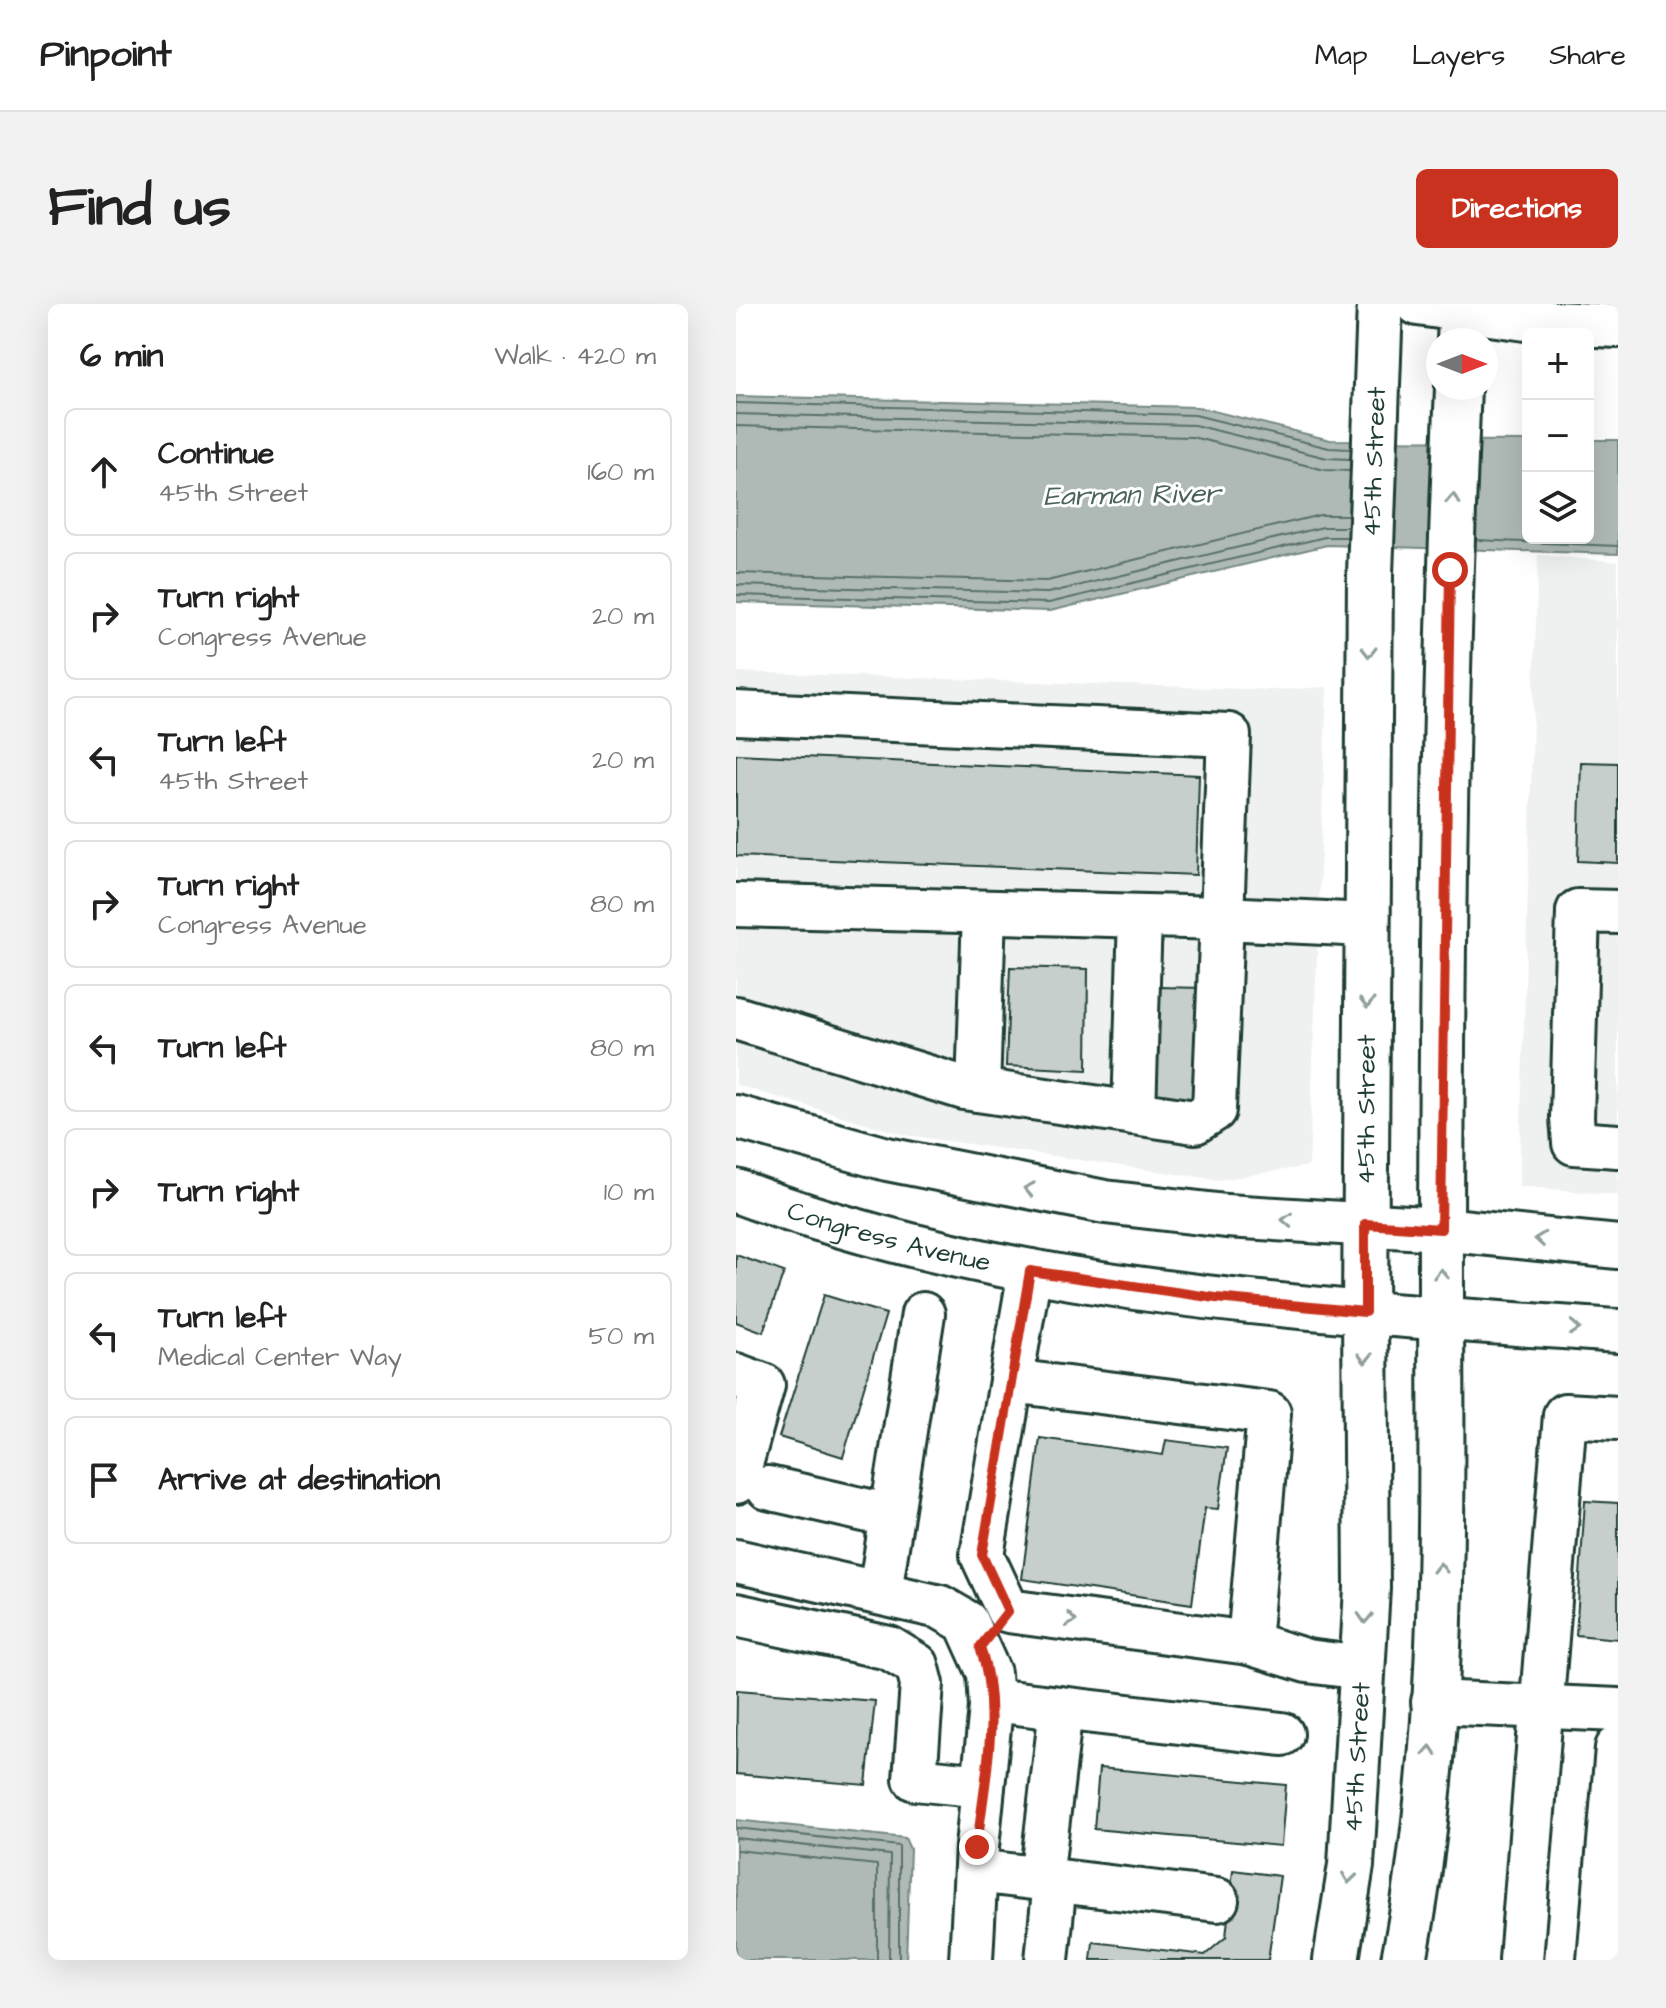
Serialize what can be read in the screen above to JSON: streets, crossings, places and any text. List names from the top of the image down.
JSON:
{
  "streets": {
    "main road": ["45th Street"],
    "street": ["Congress Avenue"]
  },
  "crossings": [
    ["45th Street", "Congress Avenue"]
  ],
  "water": ["Earman River"],
  "north": "right",
  "page": {
    "header": "Pinpoint",
    "nav": ["Map", "Layers", "Share"],
    "title": "Find us",
    "buttons": "Directions",
    "heading": ["6 min", "Walk · 420 m"],
    "map_buttons": ["+", "−"],
    "list": [
      ["Continue", "45th Street", "160 m"],
      ["Turn right", "Congress Avenue", "20 m"],
      ["Turn left", "45th Street", "20 m"],
      ["Turn right", "Congress Avenue", "80 m"],
      ["Turn left", "80 m"],
      ["Turn right", "10 m"],
      ["Turn left", "Medical Center Way", "50 m"],
      "Arrive at destination"
    ]
  }
}
